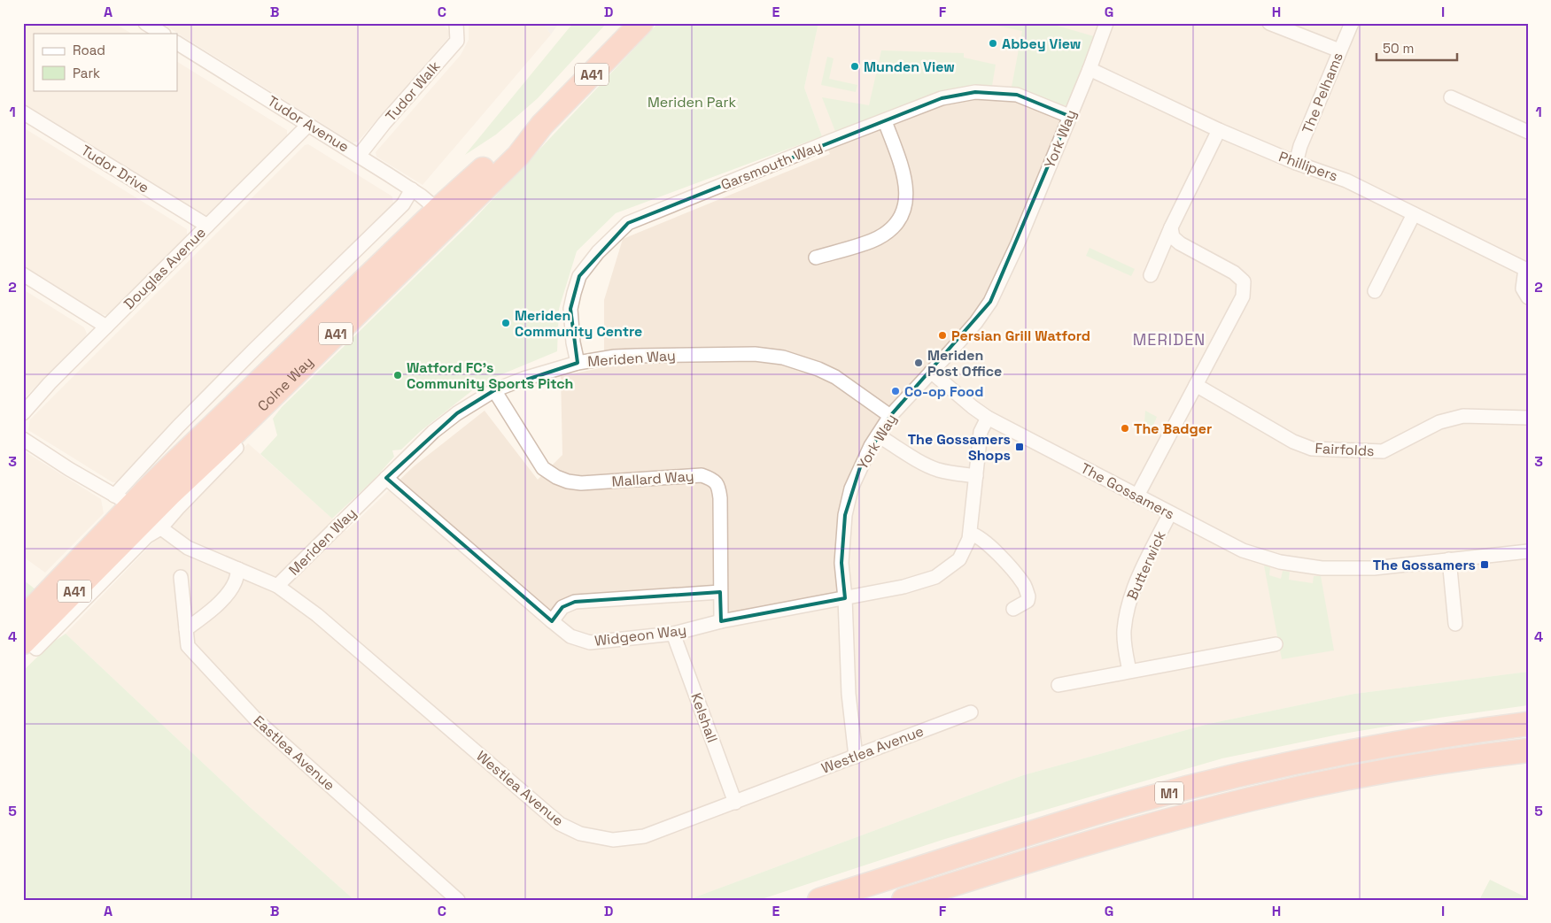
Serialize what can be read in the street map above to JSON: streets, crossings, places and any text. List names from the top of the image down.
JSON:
{
  "streets": {
    "highway": ["A41", "Colne Way", "M1"],
    "street": [
      "Tudor Walk",
      "The Pelhams",
      "Tudor Avenue",
      "York Way",
      "Garsmouth Way",
      "Phillipers",
      "Tudor Drive",
      "Douglas Avenue",
      "Meriden Way",
      "Fairfolds",
      "Mallard Way",
      "The Gossamers",
      "Butterwick",
      "Widgeon Way",
      "Kelshall",
      "Westlea Avenue",
      "Eastlea Avenue"
    ]
  },
  "crossings": [
    ["Tudor Walk", "Tudor Avenue"],
    ["The Pelhams", "Phillipers"],
    ["Tudor Avenue", "Douglas Avenue"],
    ["Tudor Avenue", "Colne Way"],
    ["York Way", "Garsmouth Way"],
    ["York Way", "Phillipers"],
    ["York Way", "Meriden Way"],
    ["York Way", "The Gossamers"],
    ["York Way", "Widgeon Way"],
    ["York Way", "Westlea Avenue"],
    ["Garsmouth Way", "Meriden Way"],
    ["Tudor Drive", "Douglas Avenue"],
    ["Meriden Way", "Mallard Way"],
    ["Meriden Way", "Widgeon Way"],
    ["Meriden Way", "Westlea Avenue"],
    ["Colne Way", "Westlea Avenue"],
    ["Mallard Way", "Widgeon Way"],
    ["The Gossamers", "Butterwick"],
    ["The Gossamers", "Widgeon Way"],
    ["Widgeon Way", "Kelshall"],
    ["Kelshall", "Westlea Avenue"]
  ],
  "districts": ["MERIDEN"],
  "parks": ["Meriden Park"],
  "places": {
    "other": [
      "Abbey View",
      "Munden View",
      "Meriden Community Centre",
      "Persian Grill Watford",
      "Meriden Post Office",
      "Watford FC's Community Sports Pitch",
      "Co-op Food",
      "The Badger"
    ],
    "transit": ["The Gossamers Shops", "The Gossamers"]
  },
  "legend": ["Road", "Park"],
  "scale_bar": "50 m",
  "grid": {
    "columns": [
      "A",
      "B",
      "C",
      "D",
      "E",
      "F",
      "G",
      "H",
      "I"
    ],
    "rows": [
      "1",
      "2",
      "3",
      "4",
      "5"
    ]
  }
}
